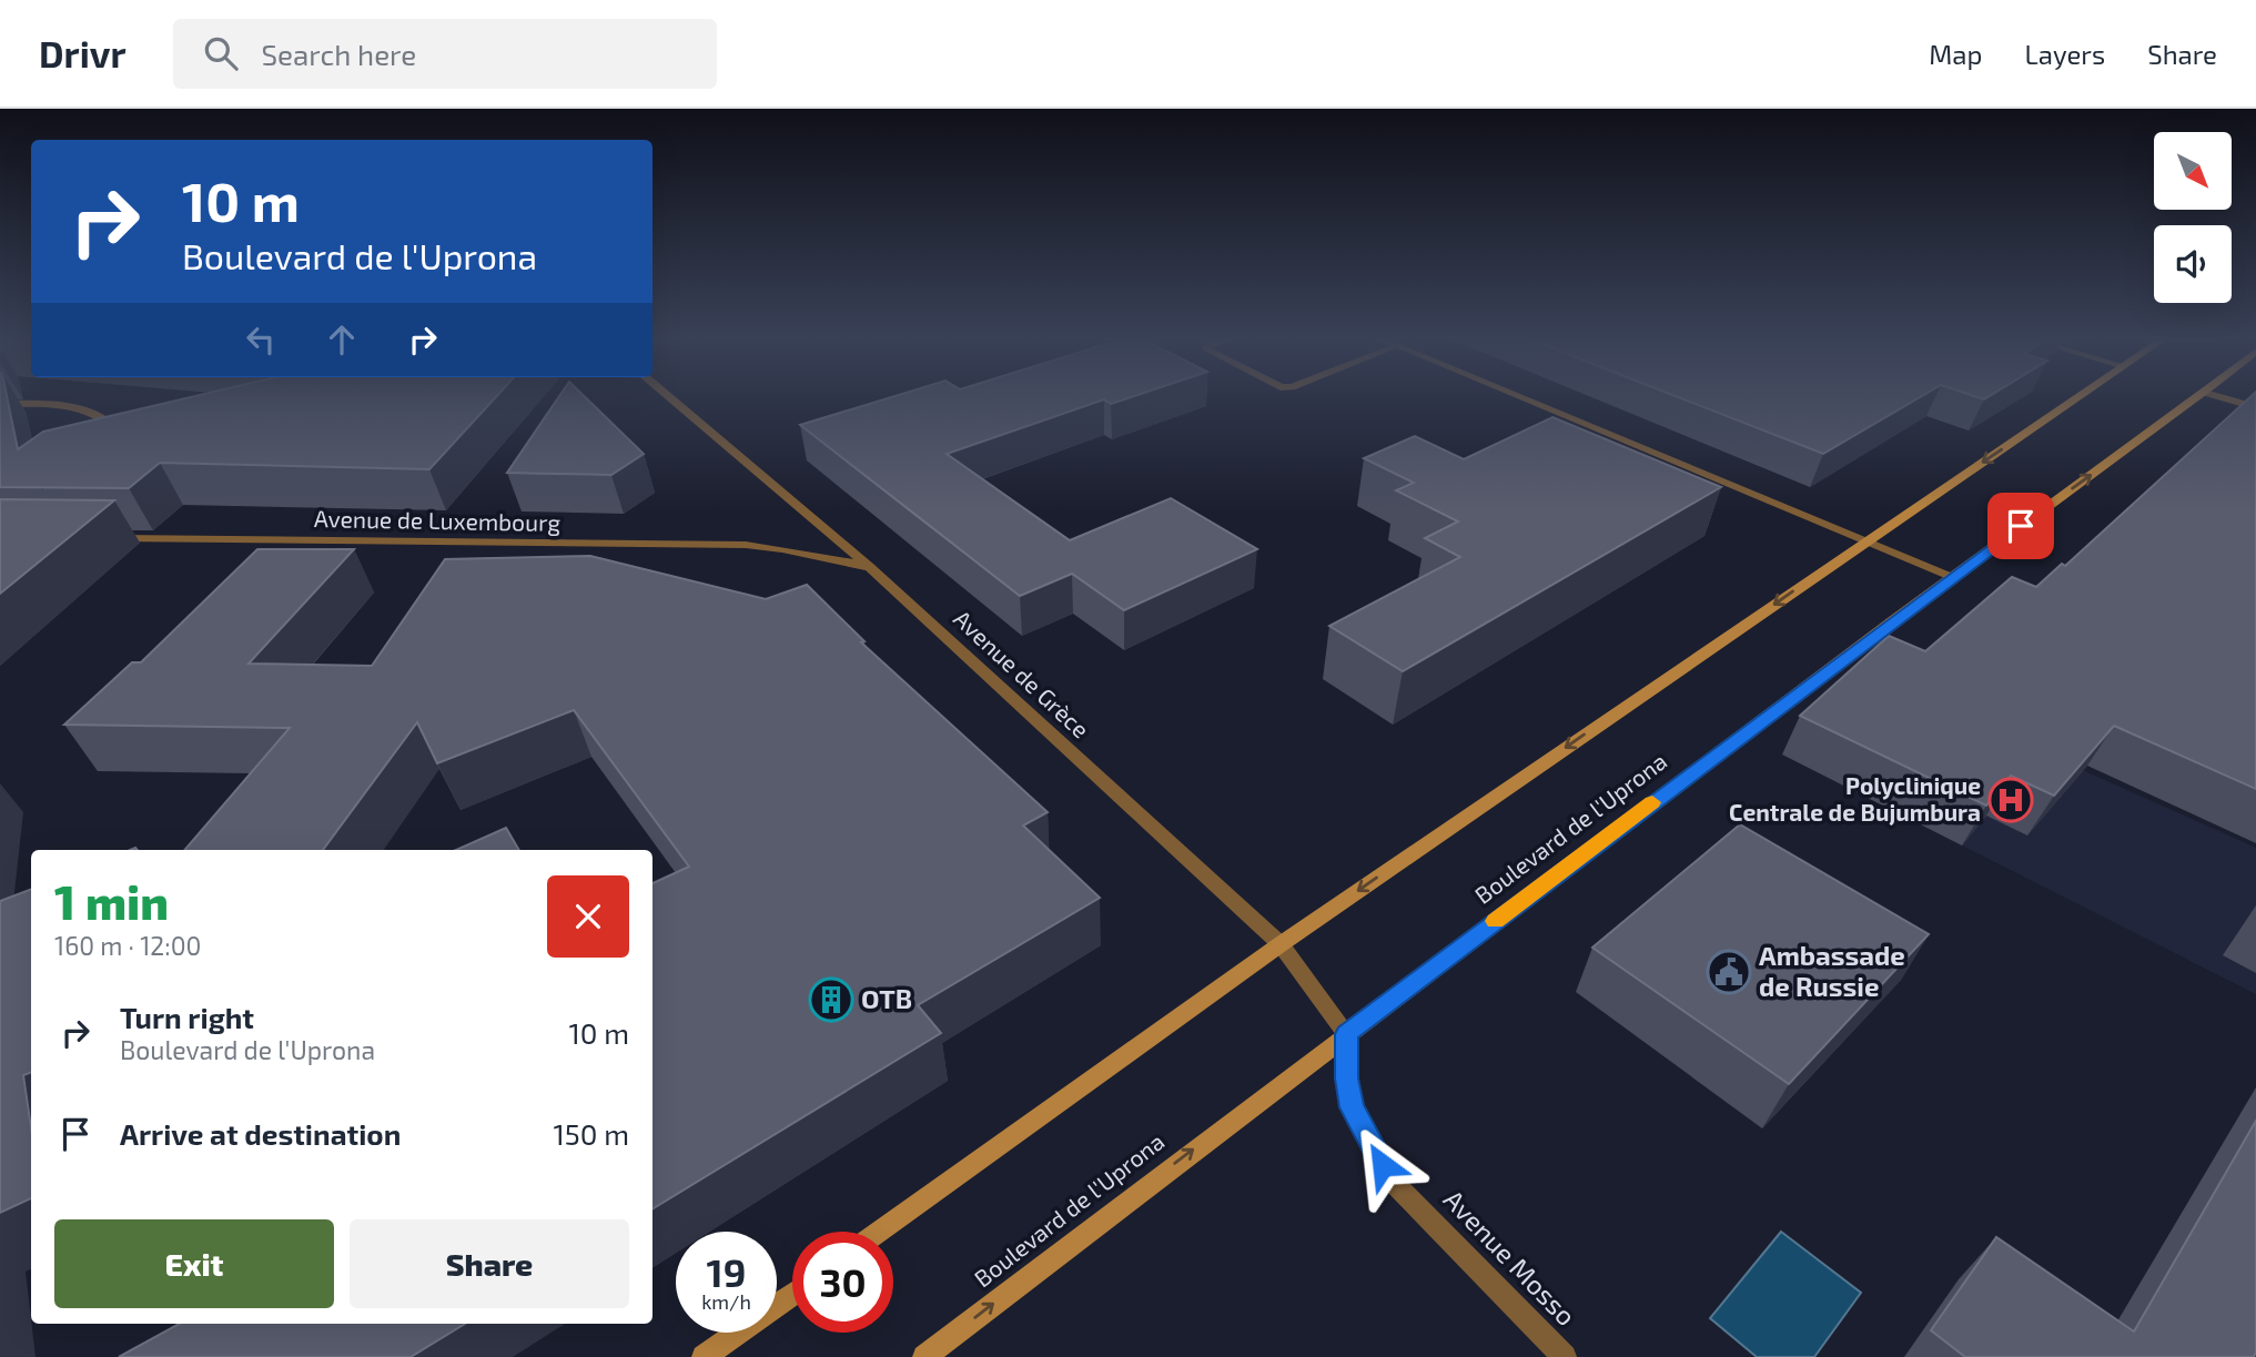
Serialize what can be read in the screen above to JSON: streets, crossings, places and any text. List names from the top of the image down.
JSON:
{
  "streets": {
    "street": [
      "Avenue de Luxembourg",
      "Avenue de Grèce",
      "Boulevard de l'Uprona",
      "Avenue Mosso"
    ]
  },
  "crossings": [
    ["Avenue de Luxembourg", "Avenue de Grèce"],
    ["Avenue de Grèce", "Boulevard de l'Uprona"],
    ["Avenue de Grèce", "Avenue Mosso"],
    ["Boulevard de l'Uprona", "Avenue Mosso"]
  ],
  "places": {
    "hospital": ["Polyclinique Centrale de Bujumbura"],
    "public building": ["Ambassade de Russie"],
    "building": ["OTB"]
  },
  "north": "bottom right",
  "page": {
    "header": "Drivr",
    "search": "Search here",
    "nav": ["Map", "Layers", "Share"],
    "turn": ["10 m", "Boulevard de l'Uprona"],
    "heading": ["1 min", "160 m · 12:00"],
    "list": [
      {
        "name": "Turn right",
        "note": "Boulevard de l'Uprona",
        "value": "10 m"
      },
      {
        "name": "Arrive at destination",
        "value": "150 m"
      }
    ],
    "buttons": ["Exit", "Share"],
    "speed": "19 km/h",
    "limit": "30"
  }
}
